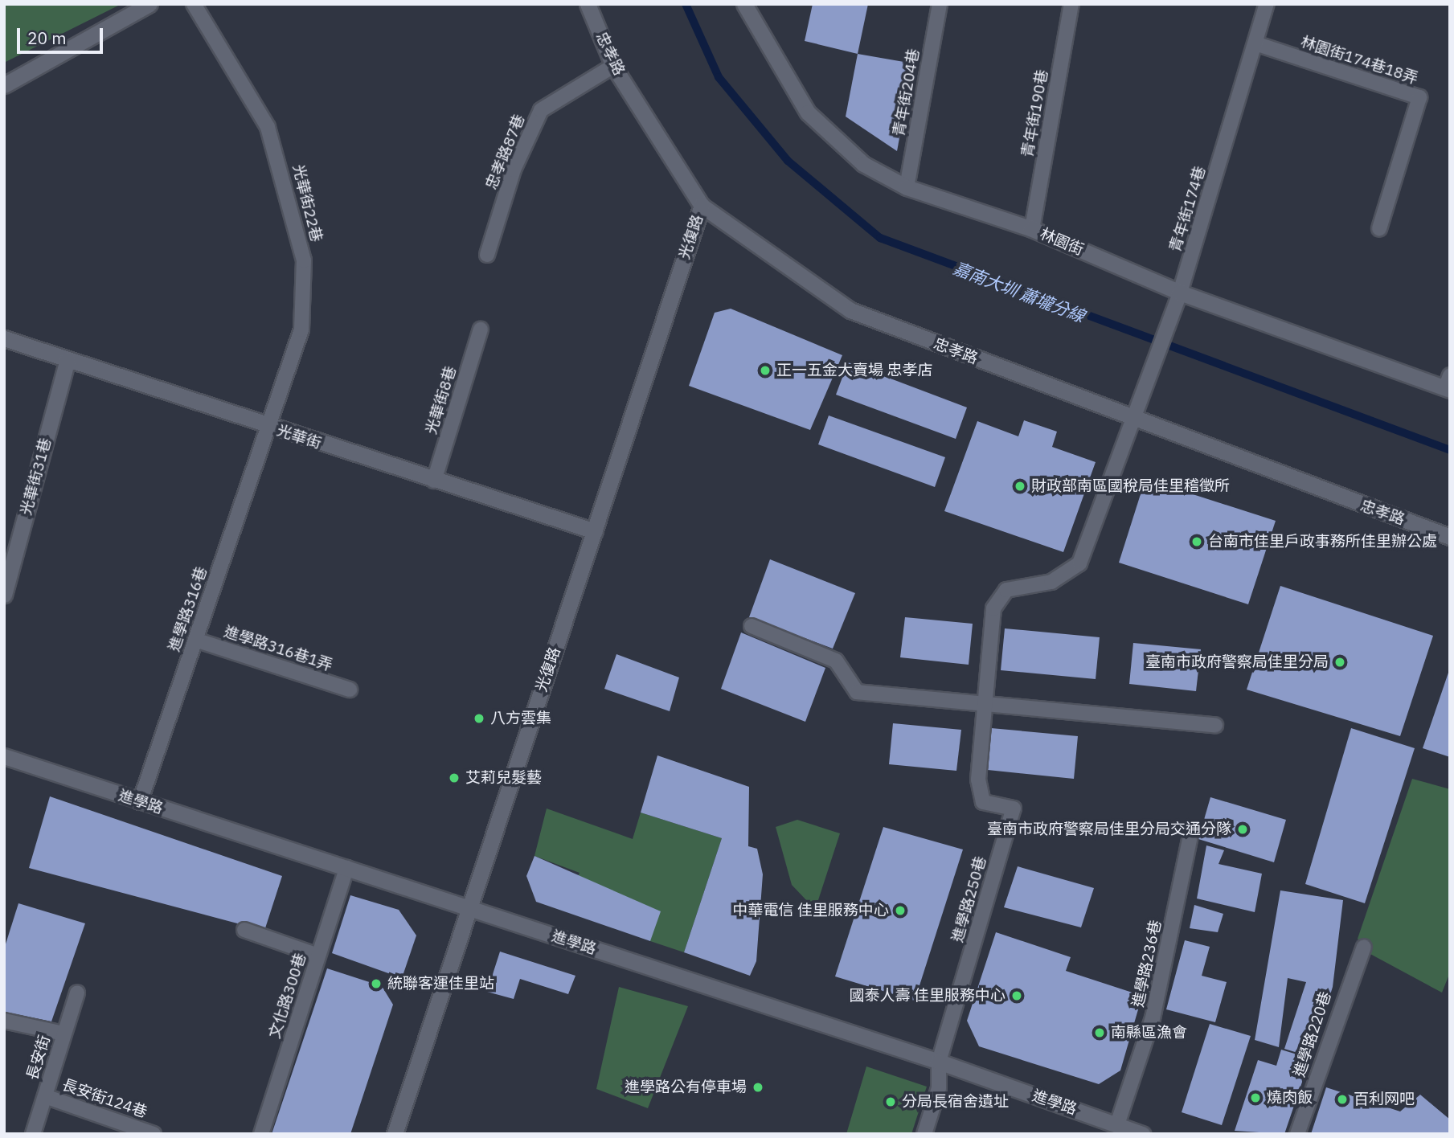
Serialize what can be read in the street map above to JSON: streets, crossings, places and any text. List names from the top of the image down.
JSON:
{
  "streets": {
    "street": [
      "忠孝路",
      "光復路",
      "林園街",
      "光華街",
      "光華街31巷",
      "進學路"
    ],
    "lane": [
      "林園街174巷18弄",
      "青年街204巷",
      "青年街190巷",
      "忠孝路87巷",
      "光華街22巷",
      "青年街174巷",
      "光華街8巷",
      "進學路316巷",
      "進學路316巷1弄",
      "進學路250巷",
      "進學路236巷",
      "文化路300巷",
      "進學路220巷",
      "長安街",
      "長安街124巷"
    ]
  },
  "crossings": [
    ["忠孝路", "忠孝路87巷"],
    ["忠孝路", "青年街174巷"],
    ["忠孝路", "光復路"],
    ["忠孝路", "進學路250巷"],
    ["林園街174巷18弄", "青年街174巷"],
    ["青年街204巷", "林園街"],
    ["青年街190巷", "林園街"],
    ["光華街22巷", "光華街"],
    ["光華街22巷", "進學路316巷"],
    ["青年街174巷", "林園街"],
    ["青年街174巷", "進學路250巷"],
    ["光復路", "光華街"],
    ["光復路", "進學路"],
    ["光華街8巷", "光華街"],
    ["光華街", "光華街31巷"],
    ["光華街", "進學路316巷"],
    ["進學路316巷", "進學路316巷1弄"],
    ["進學路316巷", "進學路"],
    ["進學路", "進學路250巷"],
    ["進學路", "進學路236巷"],
    ["進學路", "文化路300巷"],
    ["長安街", "長安街124巷"]
  ],
  "water": ["嘉南大圳 蕭壠分線"],
  "places": [
    "正一五金大賣場 忠孝店",
    "財政部南區國稅局佳里稽徵所",
    "台南市佳里戶政事務所佳里辦公處",
    "臺南市政府警察局佳里分局",
    "八方雲集",
    "艾莉兒髮藝",
    "臺南市政府警察局佳里分局交通分隊",
    "中華電信 佳里服務中心",
    "統聯客運佳里站",
    "國泰人壽 佳里服務中心",
    "南縣區漁會",
    "進學路公有停車場",
    "燒肉飯",
    "百利网吧",
    "分局長宿舍遺址"
  ],
  "scale_bar": "20 m"
}
